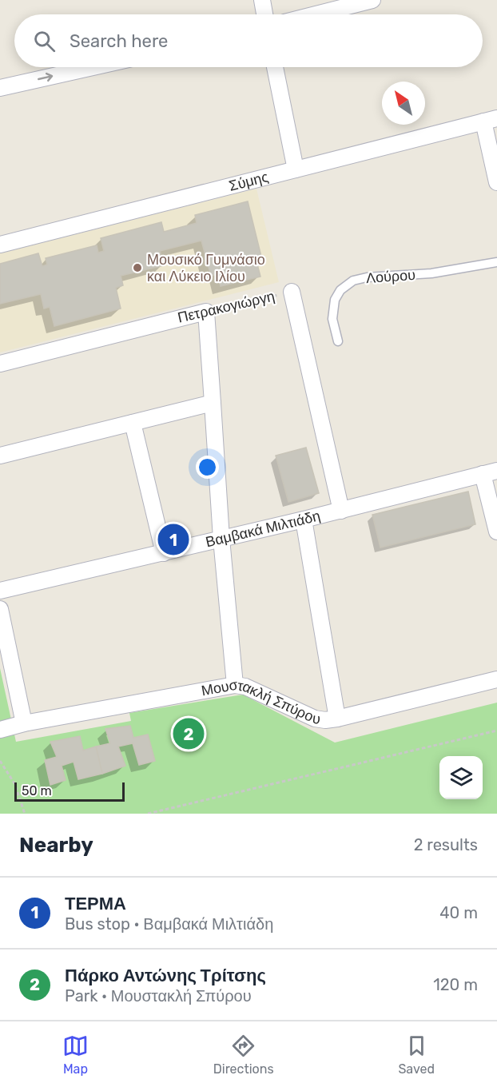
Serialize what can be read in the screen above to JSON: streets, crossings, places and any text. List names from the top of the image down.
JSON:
{
  "streets": {
    "street": [
      "Σύμης",
      "Πετρακογιώργη",
      "Βαμβακά Μιλτιάδη",
      "Μουστακλή Σπύρου"
    ],
    "lane": ["Λούρου"]
  },
  "crossings": [
    ["Πετρακογιώργη", "Βαμβακά Μιλτιάδη"]
  ],
  "places": ["Μουσικό Γυμνάσιο και Λύκειο Ιλίου"],
  "scale_bar": "50 m",
  "north": "top left",
  "page": {
    "search": "Search here",
    "pins": ["1", "2"],
    "scale": "50 m",
    "heading": ["Nearby", "2 results"],
    "list": [
      {
        "mark": "1",
        "name": "ΤΕΡΜΑ",
        "note": "Bus stop · Βαμβακά Μιλτιάδη",
        "value": "40 m"
      },
      {
        "mark": "2",
        "name": "Πάρκο Αντώνης Τρίτσης",
        "note": "Park · Μουστακλή Σπύρου",
        "value": "120 m"
      }
    ],
    "nav": ["Map", "Directions", "Saved"]
  }
}
